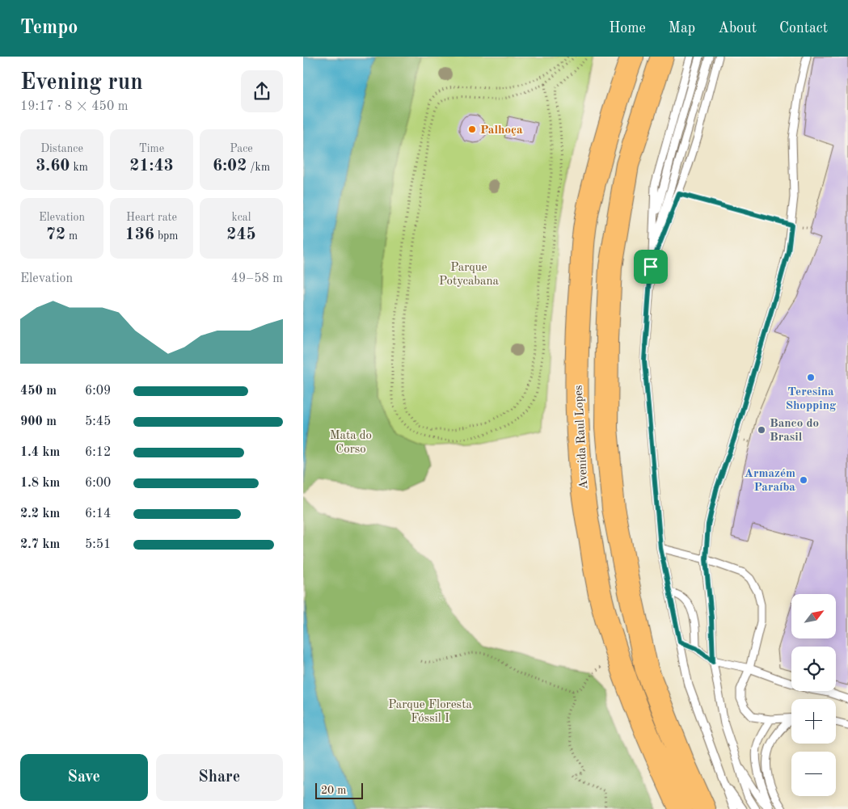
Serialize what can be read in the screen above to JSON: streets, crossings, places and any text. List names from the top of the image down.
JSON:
{
  "streets": {
    "main road": ["Avenida Raul Lopes"]
  },
  "parks": ["Parque Potycabana", "Mata do Corso", "Parque Floresta Fóssil I"],
  "places": [
    "Palhoça",
    "Teresina Shopping",
    "Banco do Brasil",
    "Armazém Paraíba"
  ],
  "scale_bar": "20 m",
  "north": "top right",
  "page": {
    "header": "Tempo",
    "nav": [
      "Home",
      "Map",
      "About",
      "Contact"
    ],
    "heading": ["Evening run", "19:17 · 8 × 450 m"],
    "stats": [
      ["Distance", "3.60 km"],
      ["Time", "21:43"],
      ["Pace", "6:02 /km"],
      ["Elevation", "72 m"],
      ["Heart rate", "136 bpm"],
      ["kcal", "245"]
    ],
    "chart": ["Elevation", "49–58 m"],
    "list": [
      {
        "name": "450 m",
        "note": "6:09"
      },
      {
        "name": "900 m",
        "note": "5:45"
      },
      {
        "name": "1.4 km",
        "note": "6:12"
      },
      {
        "name": "1.8 km",
        "note": "6:00"
      },
      {
        "name": "2.2 km",
        "note": "6:14"
      },
      {
        "name": "2.7 km",
        "note": "5:51"
      }
    ],
    "map_buttons": ["+", "−"],
    "buttons": ["Save", "Share"],
    "scale": "20 m"
  }
}
